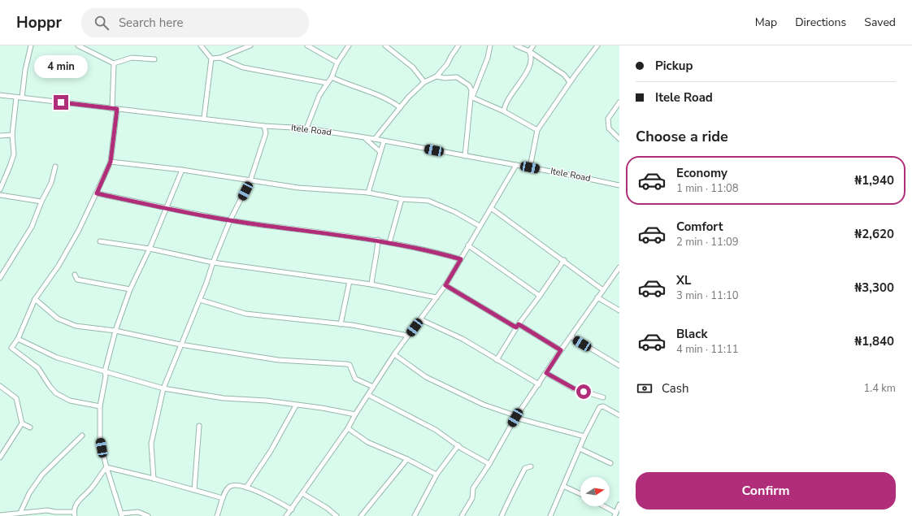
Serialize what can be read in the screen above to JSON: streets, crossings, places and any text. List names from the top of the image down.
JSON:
{
  "streets": {
    "street": ["Itele Road"]
  },
  "north": "right",
  "page": {
    "header": "Hoppr",
    "search": "Search here",
    "nav": ["Map", "Directions", "Saved"],
    "banner": ["Pickup", "Itele Road"],
    "bubble": "4 min",
    "heading": "Choose a ride",
    "list": [
      {
        "name": "Economy",
        "note": "1 min · 11:08",
        "value": "₦1,940"
      },
      {
        "name": "Comfort",
        "note": "2 min · 11:09",
        "value": "₦2,620"
      },
      {
        "name": "XL",
        "note": "3 min · 11:10",
        "value": "₦3,300"
      },
      {
        "name": "Black",
        "note": "4 min · 11:11",
        "value": "₦1,840"
      }
    ],
    "pay": ["Cash", "1.4 km"],
    "buttons": "Confirm"
  }
}
